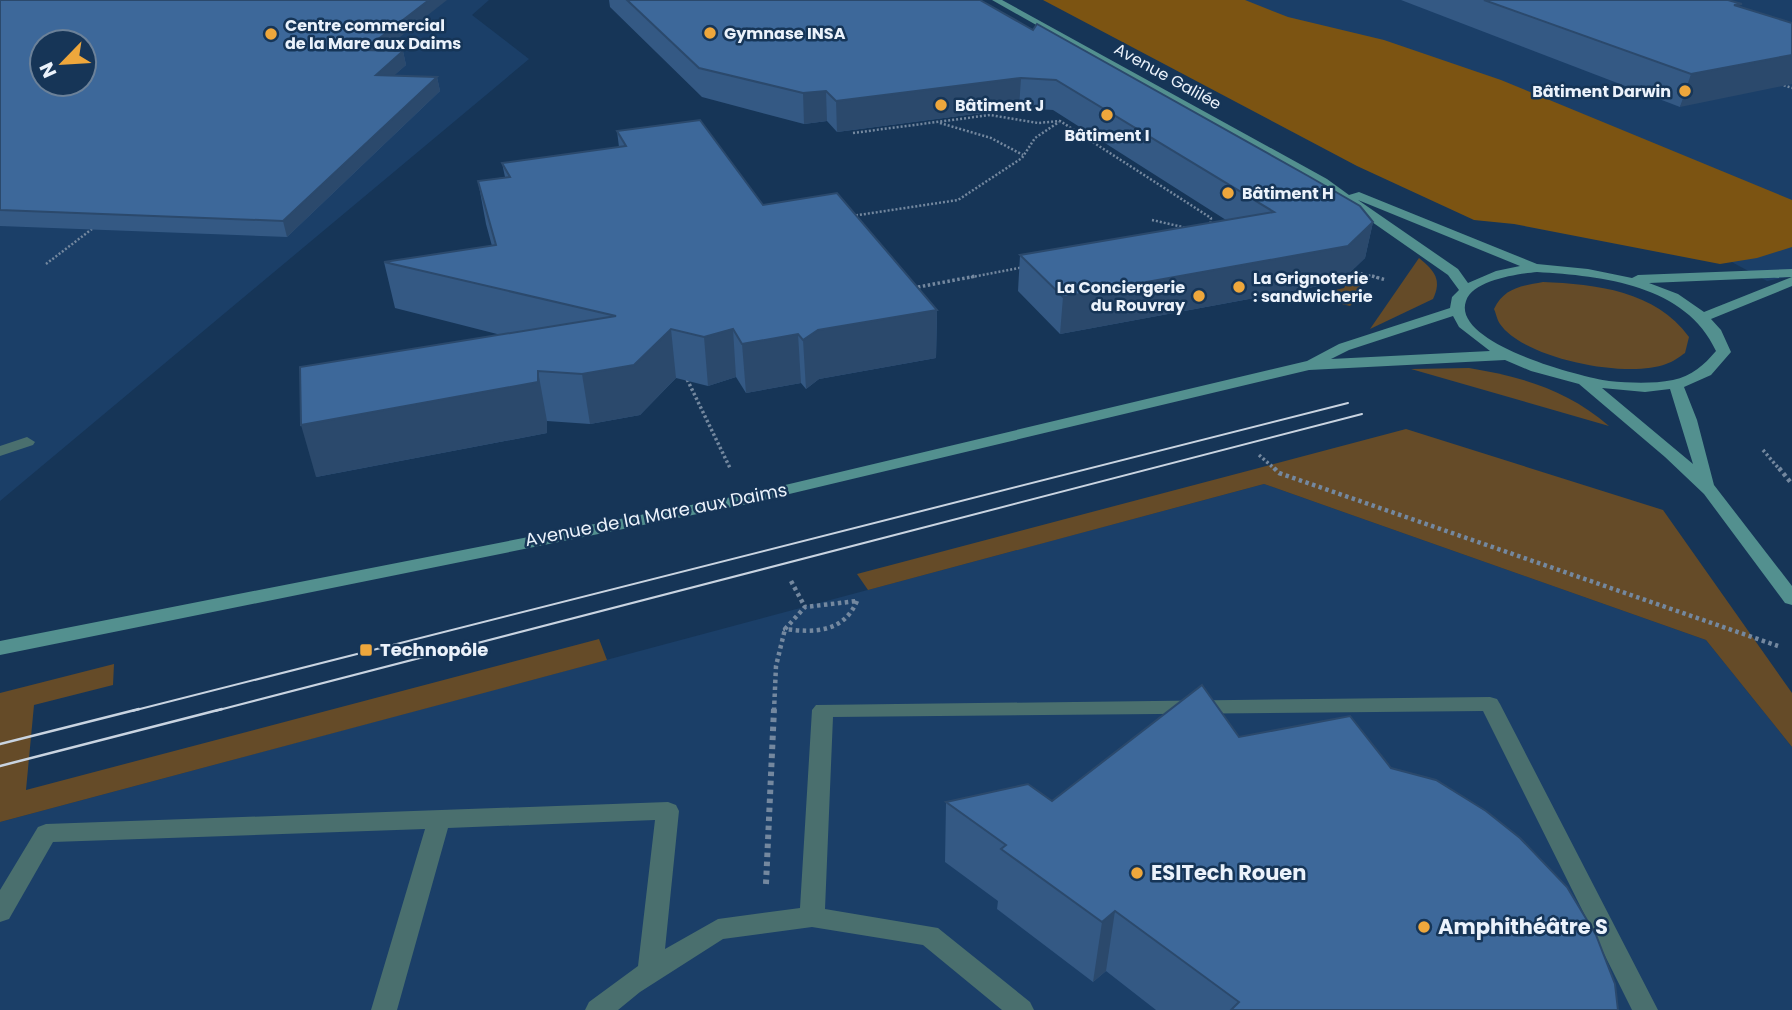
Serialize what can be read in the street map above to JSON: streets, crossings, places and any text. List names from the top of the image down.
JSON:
{
  "streets": {
    "street": ["Avenue Galilée", "Avenue de la Mare aux Daims"]
  },
  "places": {
    "other": [
      "Gymnase INSA",
      "Centre commercial de la Mare aux Daims",
      "Bâtiment Darwin",
      "Bâtiment J",
      "Bâtiment I",
      "Bâtiment H",
      "La Grignoterie : sandwicherie",
      "La Conciergerie du Rouvray",
      "ESITech Rouen",
      "Amphithéâtre S"
    ],
    "transit": ["Technopôle"]
  },
  "north": "bottom left"
}
